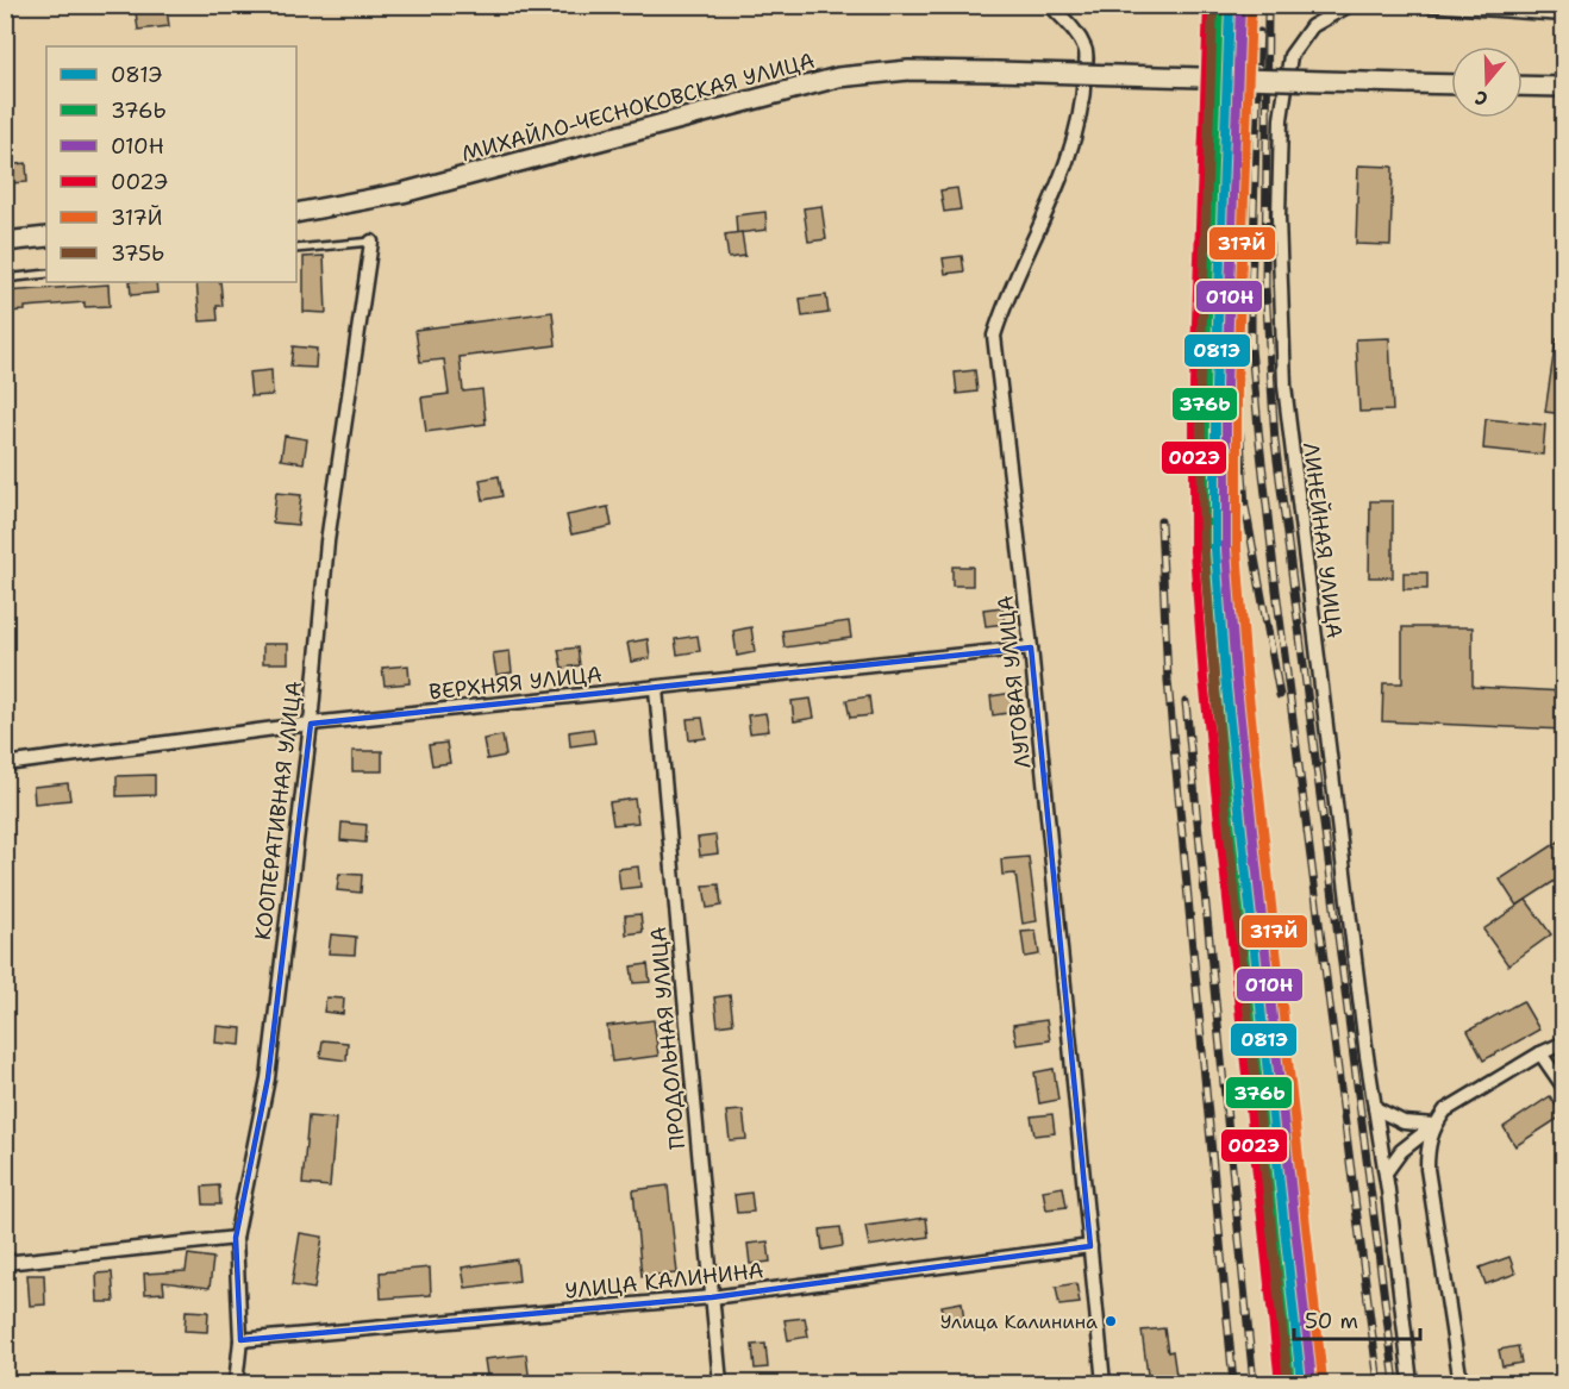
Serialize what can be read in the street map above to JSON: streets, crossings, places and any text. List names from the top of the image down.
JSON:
{
  "streets": {
    "street": [
      "МИХАЙЛО-ЧЕСНОКОВСКАЯ УЛИЦА",
      "ЛИНЕЙНАЯ УЛИЦА",
      "ЛУГОВАЯ УЛИЦА",
      "ВЕРХНЯЯ УЛИЦА",
      "КООПЕРАТИВНАЯ УЛИЦА",
      "ПРОДОЛЬНАЯ УЛИЦА",
      "УЛИЦА КАЛИНИНА"
    ]
  },
  "crossings": [
    ["ЛУГОВАЯ УЛИЦА", "ВЕРХНЯЯ УЛИЦА"],
    ["ЛУГОВАЯ УЛИЦА", "УЛИЦА КАЛИНИНА"],
    ["ВЕРХНЯЯ УЛИЦА", "КООПЕРАТИВНАЯ УЛИЦА"],
    ["ВЕРХНЯЯ УЛИЦА", "ПРОДОЛЬНАЯ УЛИЦА"],
    ["КООПЕРАТИВНАЯ УЛИЦА", "УЛИЦА КАЛИНИНА"],
    ["ПРОДОЛЬНАЯ УЛИЦА", "УЛИЦА КАЛИНИНА"]
  ],
  "places": ["Улица Калинина"],
  "lines": [
    "transit line 081Э",
    "transit line 376Ь",
    "transit line 010Н",
    "transit line 002Э",
    "transit line 375Ь",
    "transit line 317Й"
  ],
  "legend": [
    "081Э",
    "376Ь",
    "010Н",
    "002Э",
    "317Й",
    "375Ь"
  ],
  "scale_bar": "50 m",
  "north": "bottom"
}
